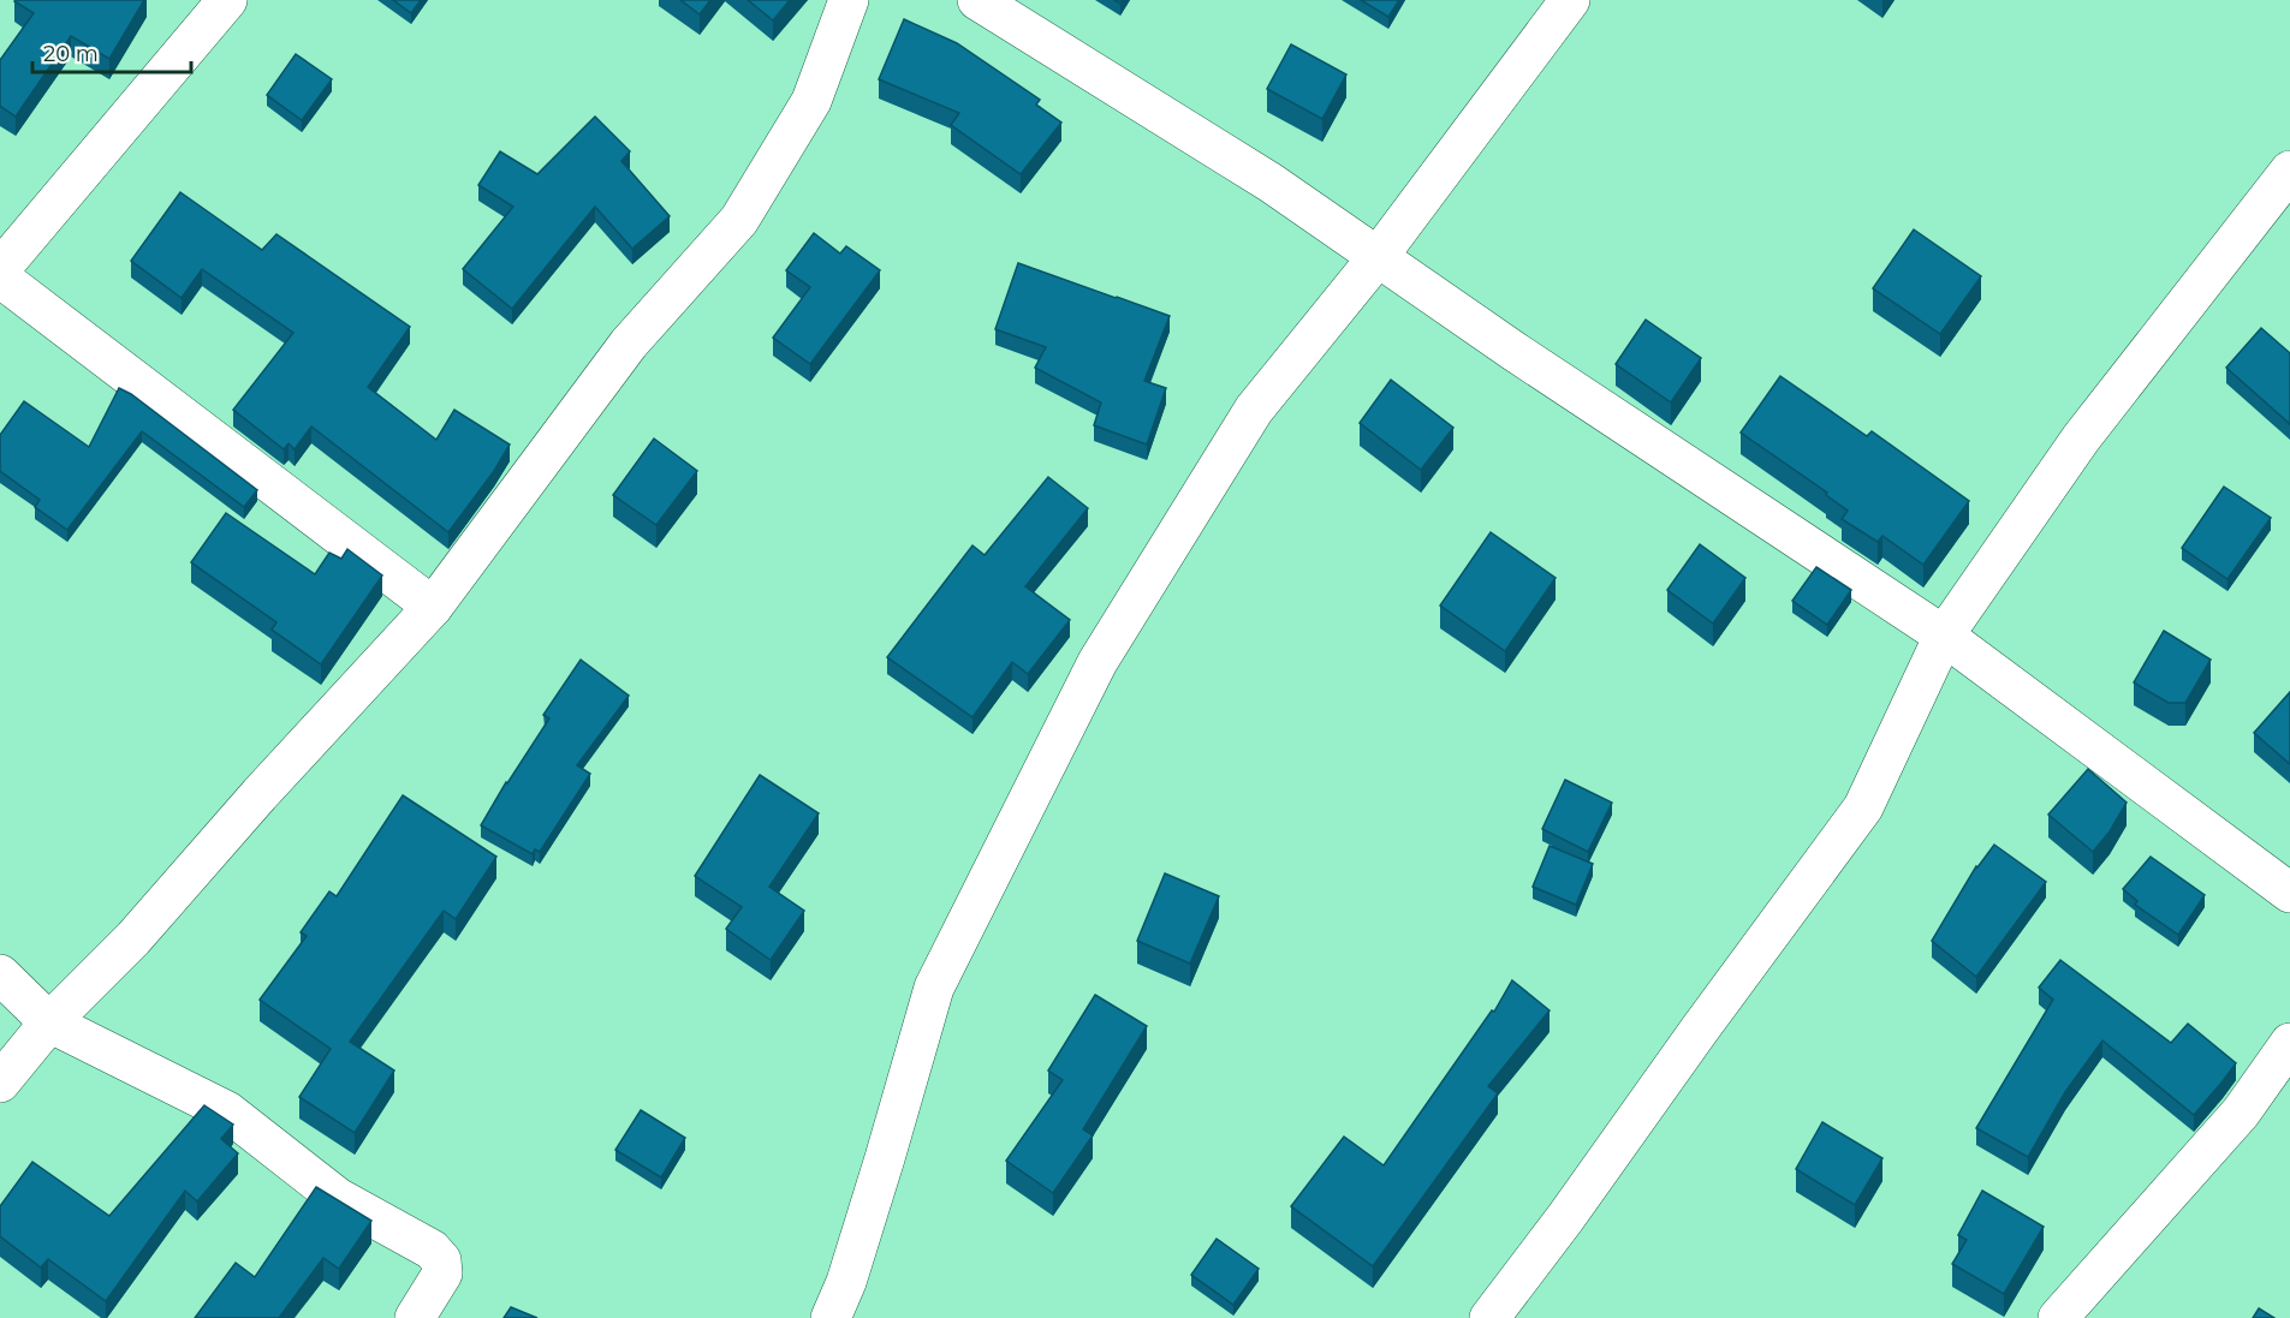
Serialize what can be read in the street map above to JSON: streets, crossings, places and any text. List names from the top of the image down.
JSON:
{
  "scale_bar": "20 m"
}
